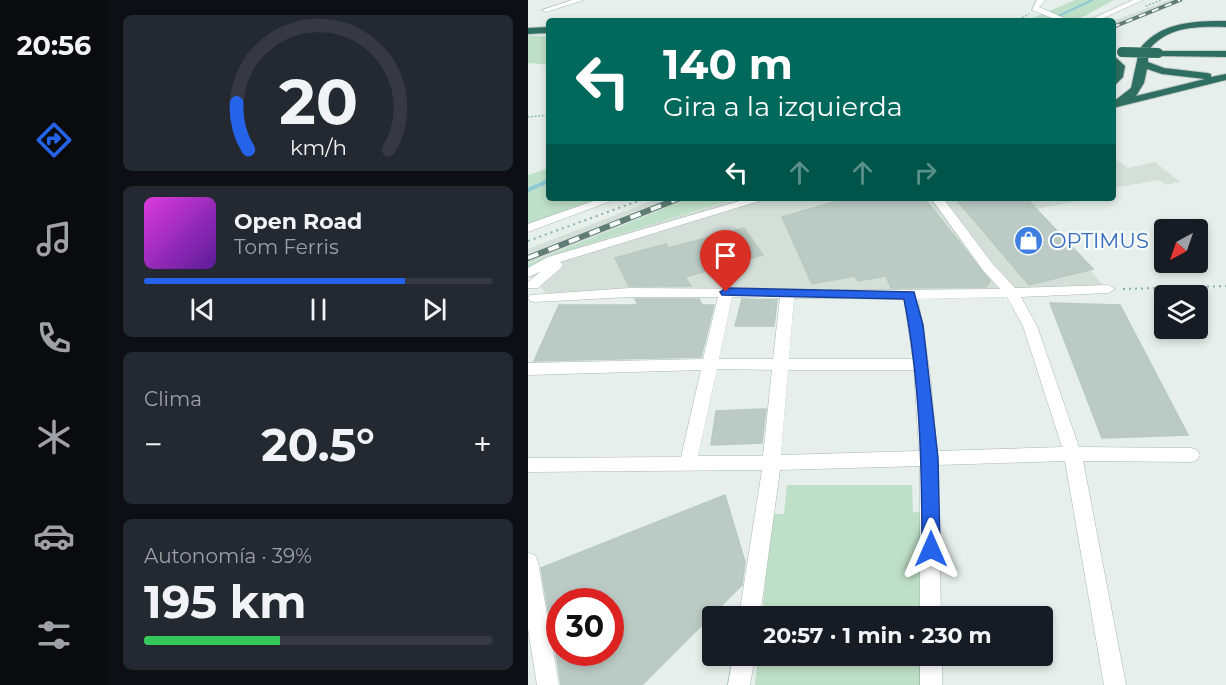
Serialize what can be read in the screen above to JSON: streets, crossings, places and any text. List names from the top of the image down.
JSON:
{
  "places": {
    "shop": ["OPTIMUS"]
  },
  "north": "bottom left",
  "page": {
    "tabs": "20:56",
    "turn": ["140 m", "Gira a la izquierda"],
    "song": ["Open Road", "Tom Ferris"],
    "tile": [
      "Clima",
      ["Autonomía · 39%", "195 km"]
    ],
    "heat": ["−", "20.5°", "+"],
    "limit": "30",
    "trip": "20:57 · 1 min · 230 m",
    "gauge": ["20", "km/h"]
  }
}
